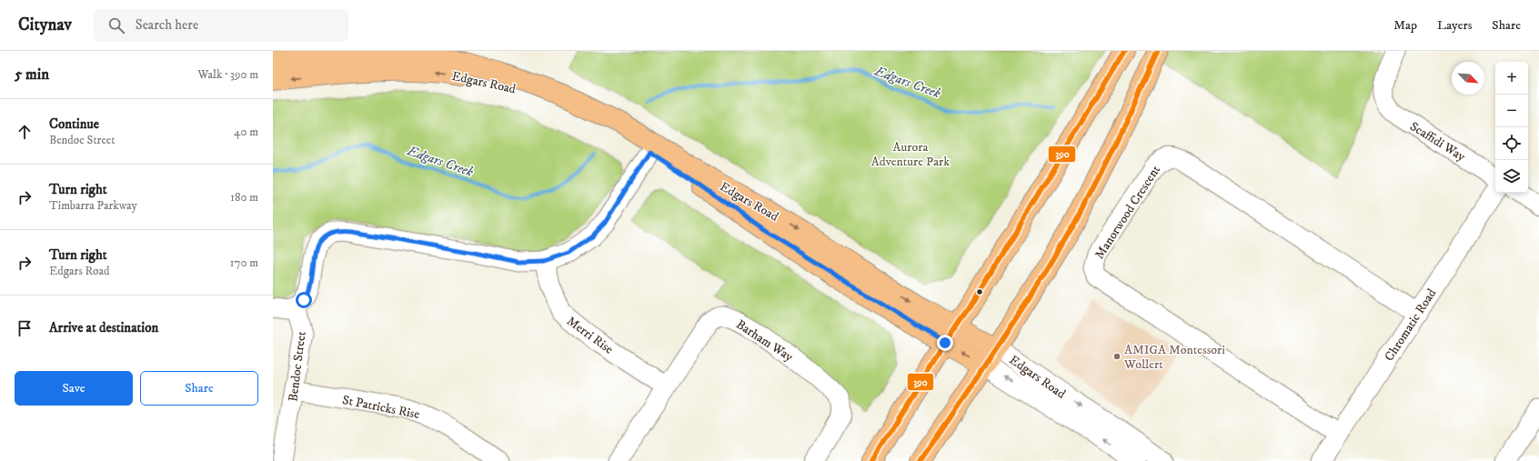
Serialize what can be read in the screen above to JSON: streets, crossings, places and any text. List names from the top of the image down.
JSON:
{
  "streets": {
    "main road": ["Edgars Road"],
    "street": [
      "Scaffidi Way",
      "Manorwood Crescent",
      "Chromatic Road",
      "Merri Rise",
      "Barham Way",
      "Bendoc Street",
      "St Patricks Rise"
    ]
  },
  "crossings": [
    ["Manorwood Crescent", "Chromatic Road"],
    ["Merri Rise", "Barham Way"],
    ["Bendoc Street", "St Patricks Rise"]
  ],
  "water": ["Edgars Creek"],
  "parks": ["Aurora Adventure Park"],
  "places": ["AMIGA Montessori Wollert"],
  "lines": ["transit line 390"],
  "north": "bottom right",
  "page": {
    "header": "Citynav",
    "search": "Search here",
    "nav": ["Map", "Layers", "Share"],
    "heading": ["5 min", "Walk · 390 m"],
    "map_buttons": ["+", "−"],
    "list": [
      ["Continue", "Bendoc Street", "40 m"],
      ["Turn right", "Timbarra Parkway", "180 m"],
      ["Turn right", "Edgars Road", "170 m"],
      "Arrive at destination"
    ],
    "buttons": ["Save", "Share"]
  }
}
